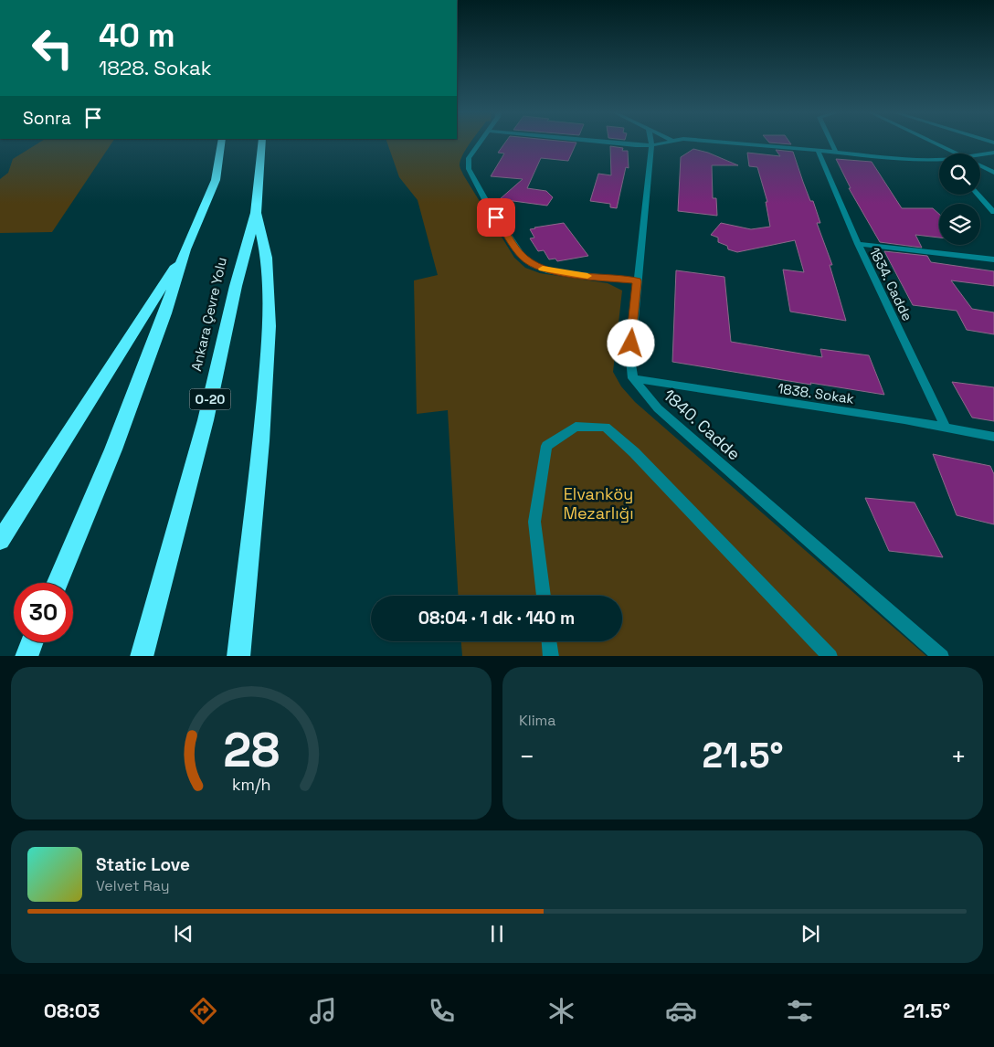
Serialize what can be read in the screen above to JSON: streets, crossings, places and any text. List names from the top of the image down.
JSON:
{
  "streets": {
    "highway": ["Ankara Çevre Yolu", "O-20"],
    "street": ["1834. Cadde", "1838. Sokak", "1840. Cadde"]
  },
  "crossings": [
    ["1834. Cadde", "1838. Sokak"],
    ["1838. Sokak", "1840. Cadde"]
  ],
  "parks": ["Elvanköy Mezarlığı"],
  "page": {
    "turn": ["40 m", "1828. Sokak"],
    "then": "Sonra",
    "limit": "30",
    "trip": "08:04 · 1 dk · 140 m",
    "tile": "Klima",
    "heat": ["−", "21.5°", "+"],
    "song": ["Static Love", "Velvet Ray"],
    "tabs": ["08:03", "21.5°"],
    "gauge": ["28", "km/h"]
  }
}
